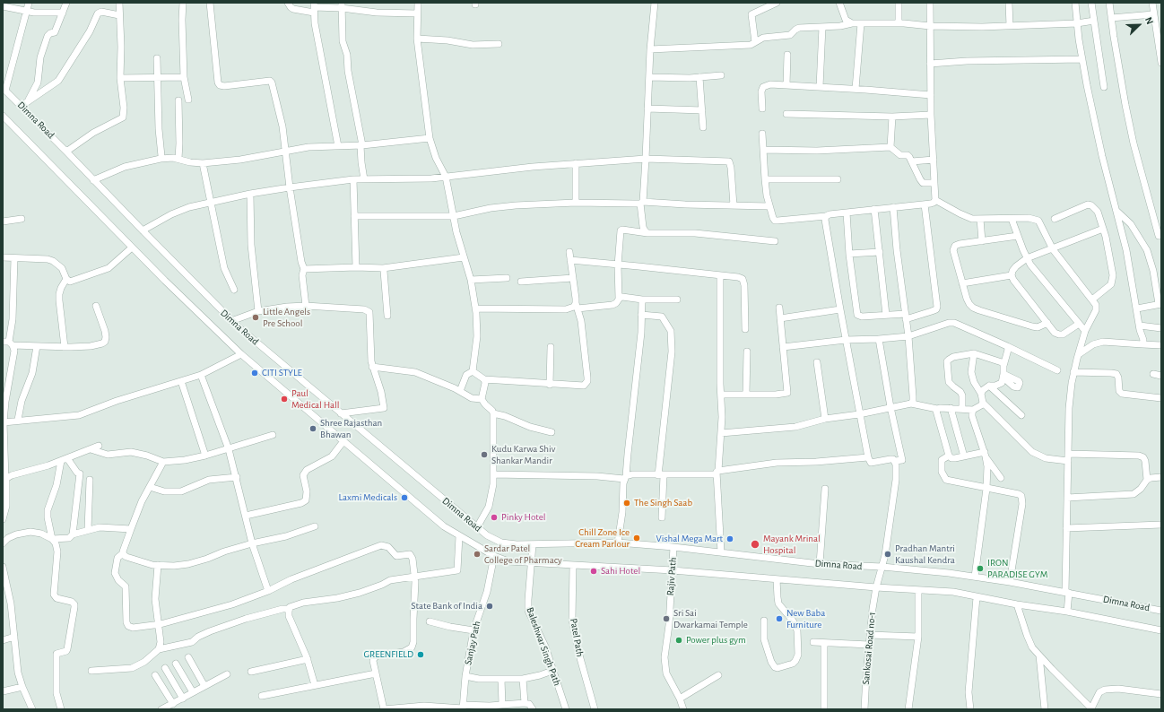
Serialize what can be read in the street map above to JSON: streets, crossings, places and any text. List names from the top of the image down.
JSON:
{
  "streets": {
    "street": [
      "Dimna Road",
      "Rajiv Path",
      "Patel Path",
      "Sanjay Path",
      "Baleshwar Singh Path",
      "Sankosai Road no-1"
    ]
  },
  "crossings": [
    ["Dimna Road", "Rajiv Path"],
    ["Dimna Road", "Baleshwar Singh Path"],
    ["Dimna Road", "Sankosai Road no-1"]
  ],
  "places": [
    "Little Angels Pre School",
    "CITI STYLE",
    "Paul Medical Hall",
    "Shree Rajasthan Bhawan",
    "Kudu Karwa Shiv Shankar Mandir",
    "Laxmi Medicals",
    "The Singh Saab",
    "Pinky Hotel",
    "Chill Zone Ice Cream Parlour",
    "Vishal Mega Mart",
    "Mayank Mrinal Hospital",
    "Sardar Patel College of Pharmacy",
    "Pradhan Mantri Kaushal Kendra",
    "IRON PARADISE GYM",
    "Sahi Hotel",
    "State Bank of India",
    "Sri Sai Dwarkamai Temple",
    "New Baba Furniture",
    "Power plus gym",
    "GREENFIELD"
  ],
  "north": "top right"
}
